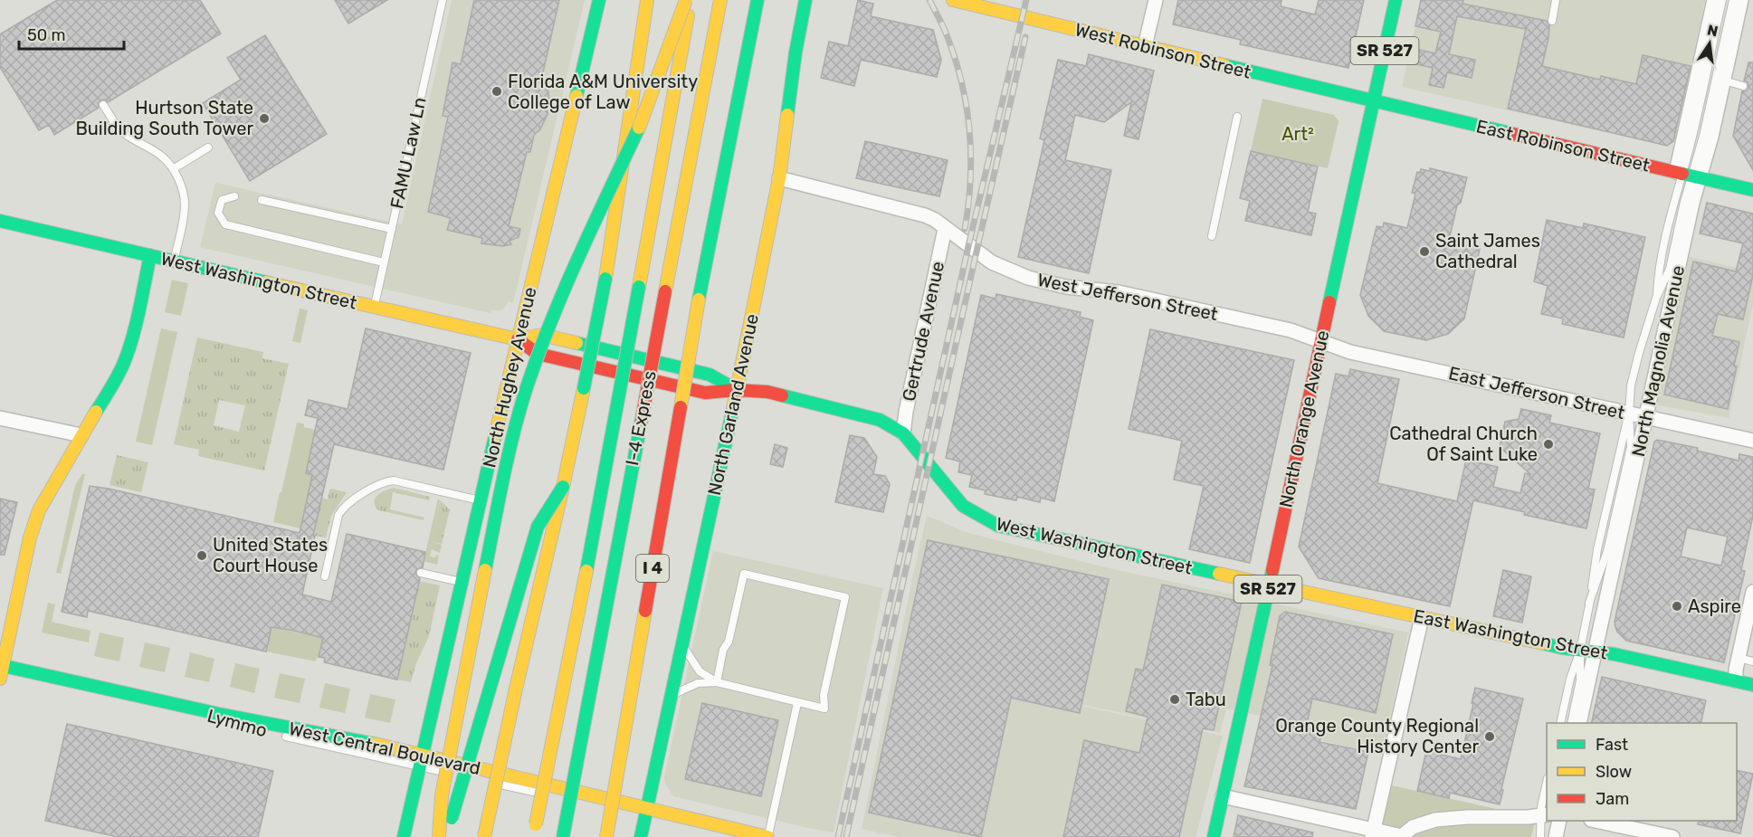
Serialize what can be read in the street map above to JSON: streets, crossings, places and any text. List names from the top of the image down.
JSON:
{
  "streets": {
    "main road": [
      "West Robinson Street",
      "SR 527",
      "East Robinson Street",
      "West Washington Street",
      "North Hughey Avenue",
      "North Garland Avenue",
      "I-4 Express",
      "North Orange Avenue",
      "I 4",
      "East Washington Street",
      "West Central Boulevard"
    ],
    "street": [
      "West Jefferson Street",
      "Gertrude Avenue",
      "North Magnolia Avenue",
      "East Jefferson Street"
    ],
    "lane": ["FAMU Law Ln", "Lymmo"]
  },
  "crossings": [
    ["West Robinson Street", "East Robinson Street"],
    ["West Robinson Street", "North Orange Avenue"],
    ["East Robinson Street", "North Magnolia Avenue"],
    ["East Robinson Street", "North Orange Avenue"],
    ["FAMU Law Ln", "West Washington Street"],
    ["West Washington Street", "Gertrude Avenue"],
    ["West Washington Street", "North Hughey Avenue"],
    ["West Washington Street", "North Garland Avenue"],
    ["West Washington Street", "North Orange Avenue"],
    ["West Washington Street", "East Washington Street"],
    ["West Jefferson Street", "Gertrude Avenue"],
    ["West Jefferson Street", "East Jefferson Street"],
    ["West Jefferson Street", "North Garland Avenue"],
    ["West Jefferson Street", "North Orange Avenue"],
    ["North Magnolia Avenue", "East Jefferson Street"],
    ["North Magnolia Avenue", "East Washington Street"],
    ["North Hughey Avenue", "Lymmo"],
    ["North Hughey Avenue", "West Central Boulevard"],
    ["East Jefferson Street", "North Orange Avenue"],
    ["North Garland Avenue", "West Central Boulevard"],
    ["North Orange Avenue", "East Washington Street"],
    ["Lymmo", "West Central Boulevard"]
  ],
  "parks": ["Art²"],
  "places": [
    "Florida A&M University College of Law",
    "Hurtson State Building South Tower",
    "Saint James Cathedral",
    "Cathedral Church Of Saint Luke",
    "United States Court House",
    "Aspire",
    "Tabu",
    "Orange County Regional History Center"
  ],
  "legend": ["Fast", "Slow", "Jam"],
  "scale_bar": "50 m",
  "north": "top"
}
